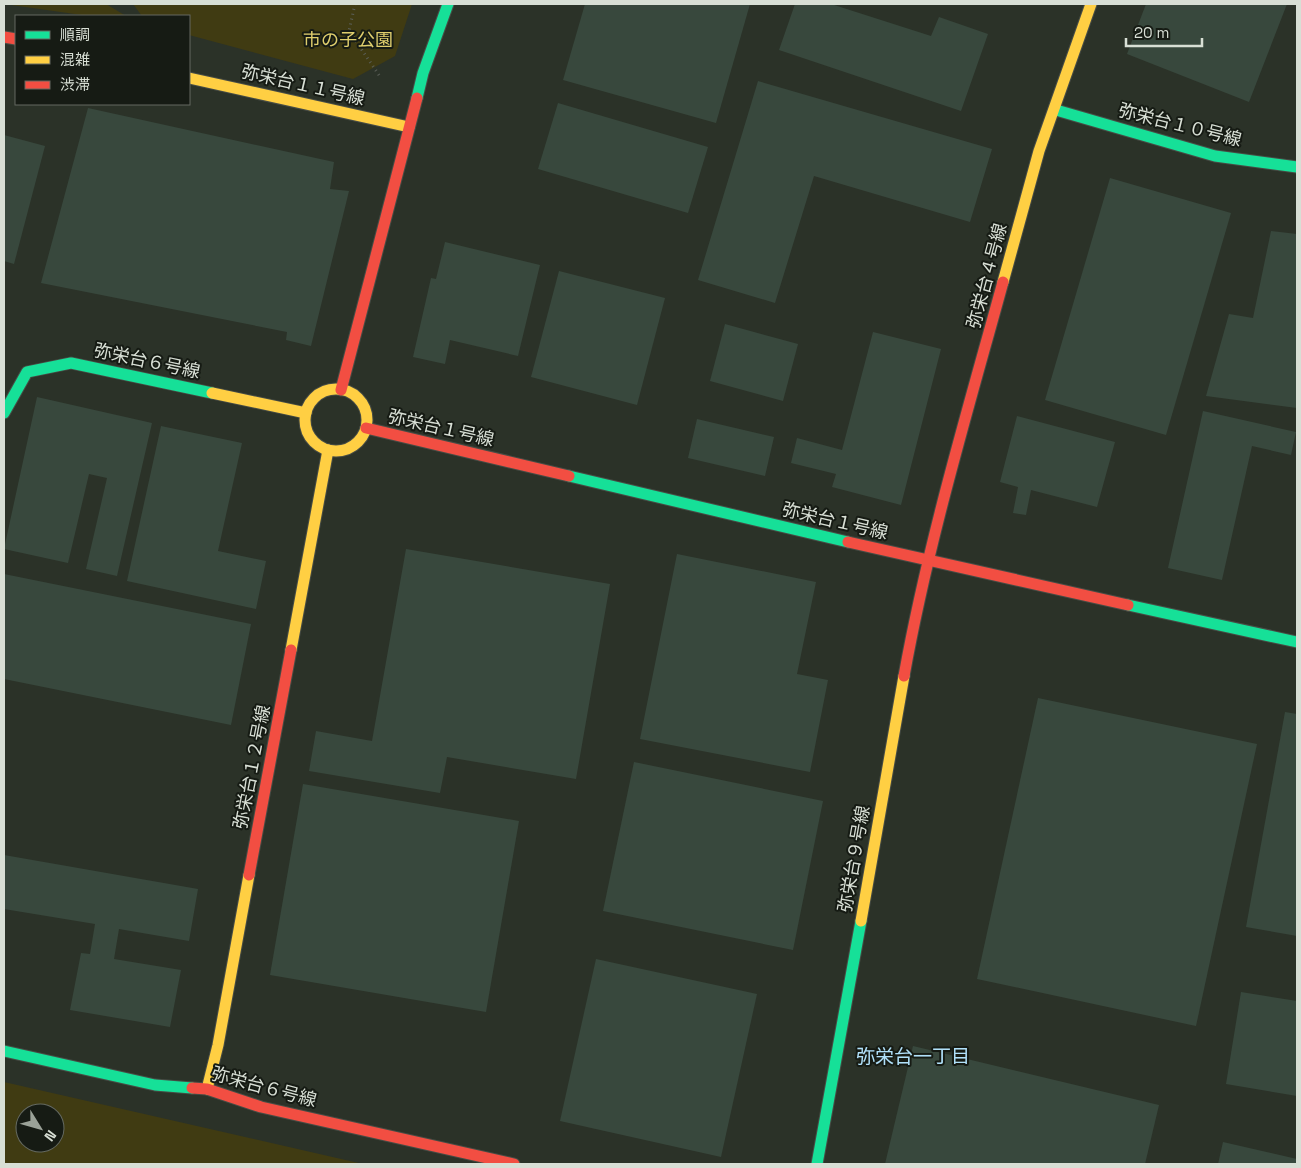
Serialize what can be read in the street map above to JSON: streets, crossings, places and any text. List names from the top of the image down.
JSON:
{
  "streets": {
    "street": [
      "弥栄台１１号線",
      "弥栄台１０号線",
      "弥栄台４号線",
      "弥栄台６号線",
      "弥栄台１号線",
      "弥栄台１２号線",
      "弥栄台９号線"
    ]
  },
  "crossings": [
    ["弥栄台１０号線", "弥栄台４号線"],
    ["弥栄台４号線", "弥栄台１号線"],
    ["弥栄台４号線", "弥栄台９号線"],
    ["弥栄台６号線", "弥栄台１号線"],
    ["弥栄台６号線", "弥栄台１２号線"],
    ["弥栄台１号線", "弥栄台１２号線"],
    ["弥栄台１号線", "弥栄台９号線"]
  ],
  "districts": ["弥栄台一丁目"],
  "parks": ["市の子公園"],
  "legend": ["順調", "混雑", "渋滞"],
  "scale_bar": "20 m",
  "north": "bottom right"
}
